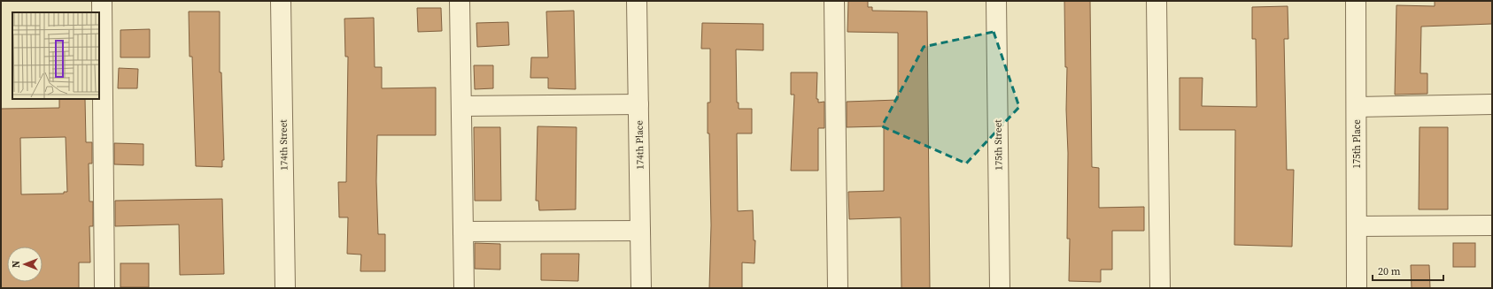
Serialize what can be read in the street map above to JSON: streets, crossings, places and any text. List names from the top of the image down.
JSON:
{
  "streets": {
    "street": [
      "175th Place",
      "174th Street",
      "174th Place",
      "175th Street"
    ]
  },
  "scale_bar": "20 m",
  "north": "left"
}
